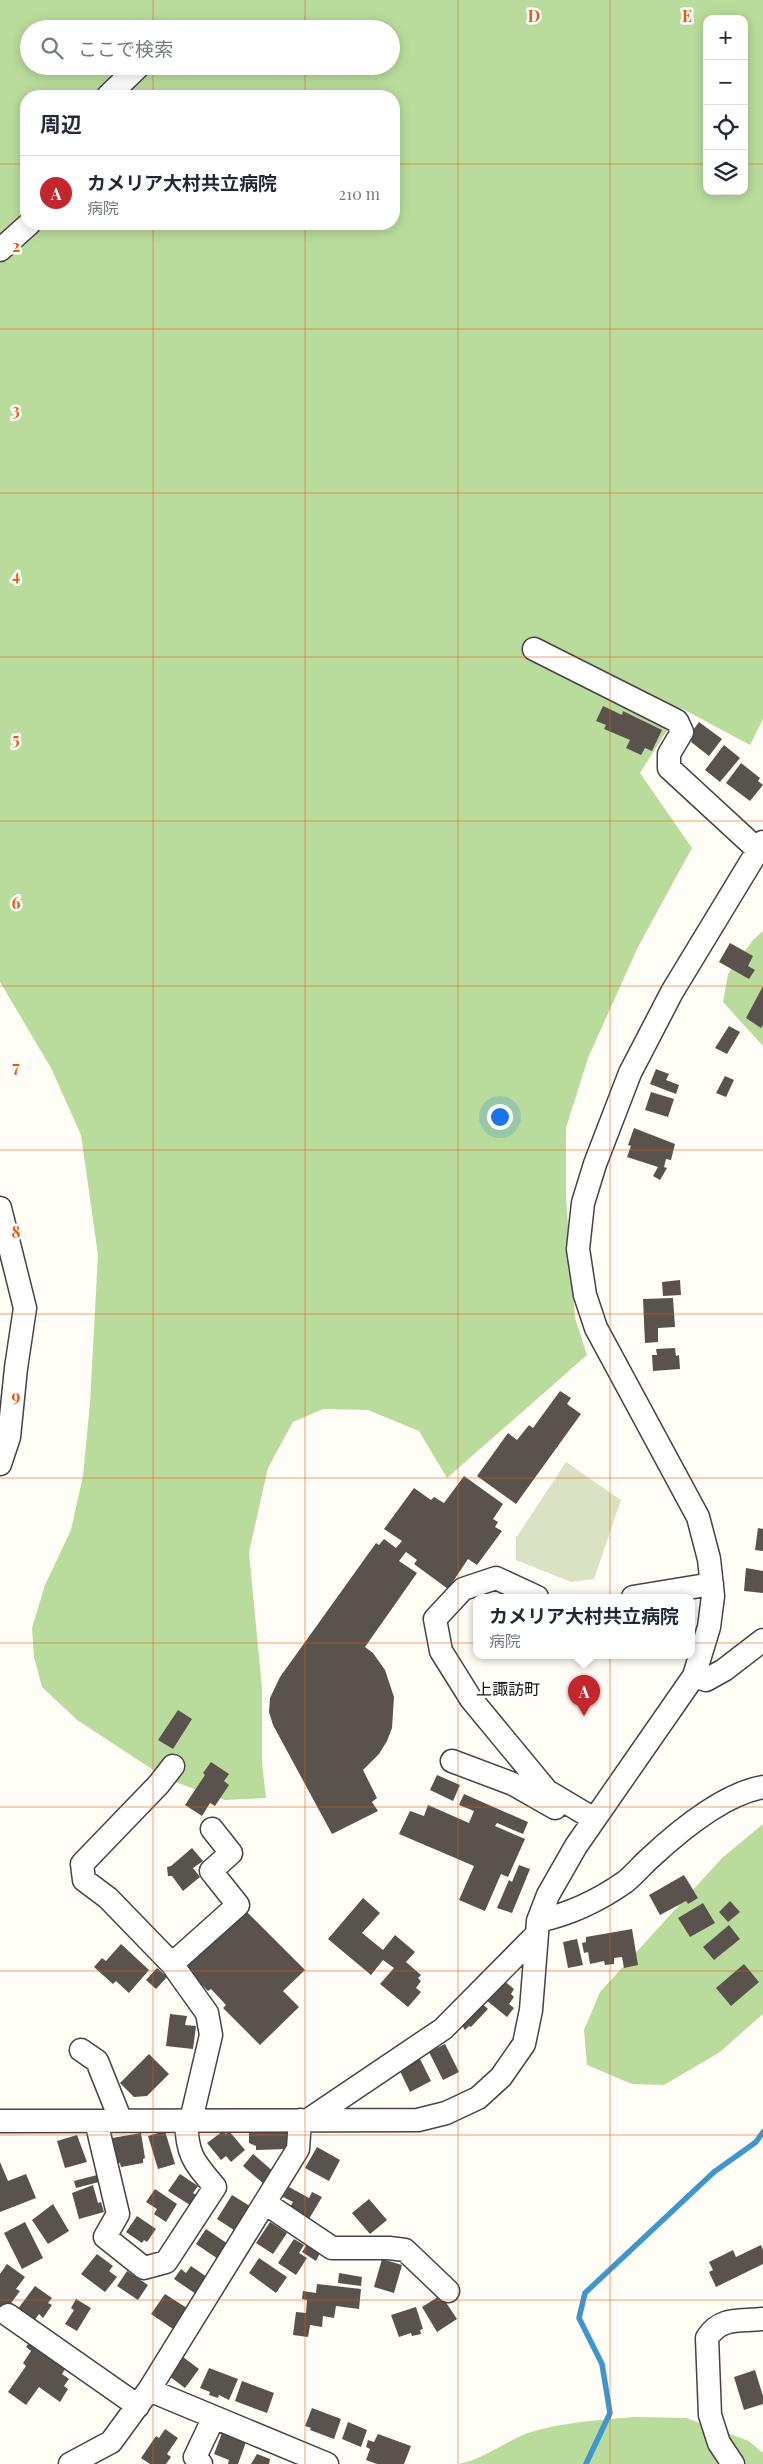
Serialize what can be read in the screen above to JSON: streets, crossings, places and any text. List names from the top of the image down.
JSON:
{
  "districts": ["上諏訪町"],
  "page": {
    "map_buttons": ["+", "−"],
    "search": "ここで検索",
    "heading": "周辺",
    "list": [
      {
        "mark": "A",
        "name": "カメリア大村共立病院",
        "note": "病院",
        "value": "210 m"
      }
    ],
    "popup": ["カメリア大村共立病院", "病院"],
    "pins": "A"
  },
  "grid": {
    "columns": ["D", "E"],
    "rows": [
      "2",
      "3",
      "4",
      "5",
      "6",
      "7",
      "8",
      "9"
    ]
  }
}
